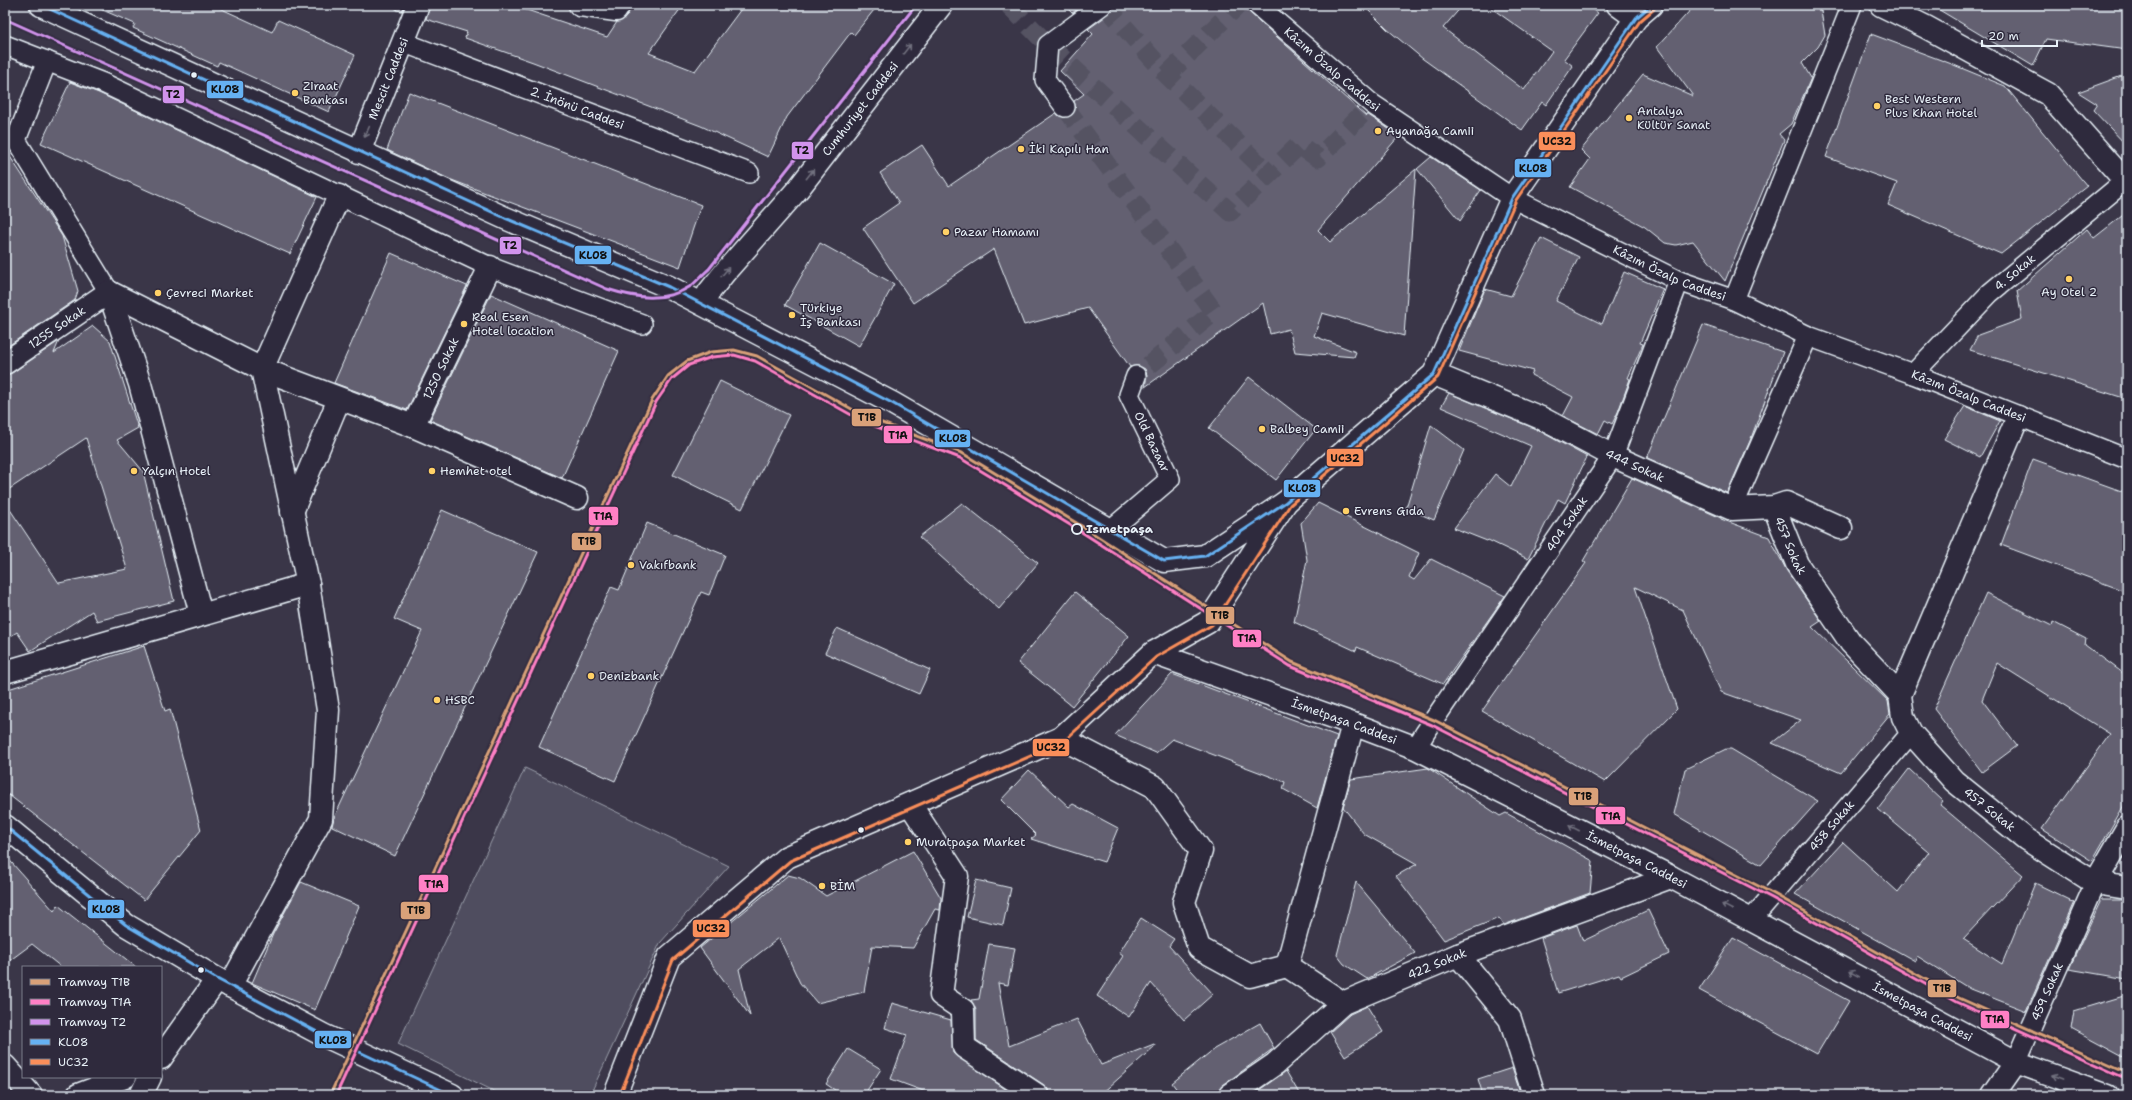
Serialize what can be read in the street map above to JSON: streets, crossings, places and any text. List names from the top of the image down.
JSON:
{
  "streets": {
    "street": [
      "Kâzım Özalp Caddesi",
      "Mescit Caddesi",
      "2. İnönü Caddesi",
      "Cumhuriyet Caddesi",
      "4. Sokak",
      "1255 Sokak",
      "1250 Sokak",
      "Old Bazaar",
      "444 Sokak",
      "404 Sokak",
      "457 Sokak",
      "İsmetpaşa Caddesi",
      "458 Sokak",
      "422 Sokak",
      "459 Sokak"
    ]
  },
  "crossings": [
    ["Kâzım Özalp Caddesi", "4. Sokak"],
    ["Kâzım Özalp Caddesi", "404 Sokak"],
    ["Mescit Caddesi", "2. İnönü Caddesi"],
    ["444 Sokak", "404 Sokak"],
    ["444 Sokak", "457 Sokak"],
    ["404 Sokak", "İsmetpaşa Caddesi"],
    ["457 Sokak", "458 Sokak"],
    ["457 Sokak", "459 Sokak"],
    ["İsmetpaşa Caddesi", "458 Sokak"],
    ["İsmetpaşa Caddesi", "422 Sokak"],
    ["İsmetpaşa Caddesi", "459 Sokak"]
  ],
  "one_way": ["Mescit Caddesi", "Cumhuriyet Caddesi", "İsmetpaşa Caddesi"],
  "places": [
    "Ziraat Bankası",
    "Best Western Plus Khan Hotel",
    "Antalya Kültür Sanat",
    "Ayanağa Camii",
    "İki Kapılı Han",
    "Pazar Hamamı",
    "Ay Otel 2",
    "Çevreci Market",
    "Türkiye İş Bankası",
    "Real Esen Hotel location",
    "Balbey Camii",
    "Yalçın Hotel",
    "Hemhet otel",
    "Evrens Gıda",
    "Ismetpaşa",
    "Vakıfbank",
    "Denizbank",
    "HSBC",
    "Muratpaşa Market",
    "BİM"
  ],
  "lines": [
    "tram line T2",
    "transit line KL08",
    "transit line UC32",
    "tram line T1B",
    "tram line T1A"
  ],
  "legend": [
    "Tramvay T1B",
    "Tramvay T1A",
    "Tramvay T2",
    "KL08",
    "UC32"
  ],
  "scale_bar": "20 m"
}
